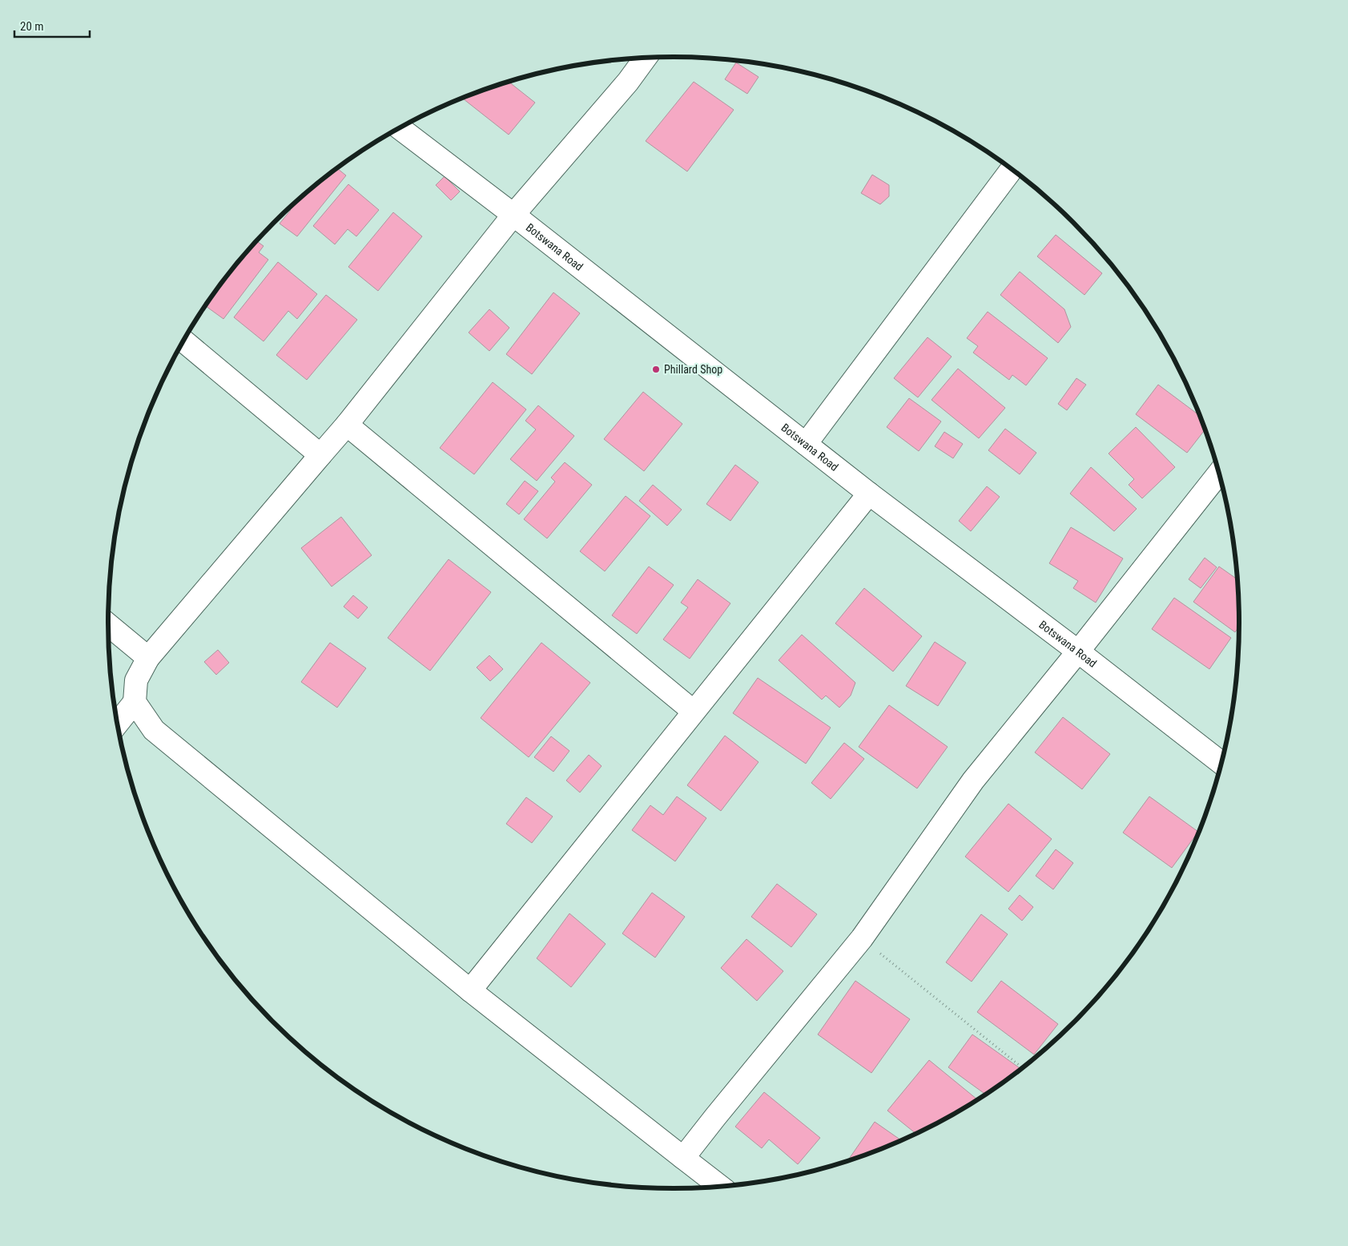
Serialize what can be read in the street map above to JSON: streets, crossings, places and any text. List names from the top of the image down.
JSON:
{
  "streets": {
    "street": ["Botswana Road"]
  },
  "places": ["Phillard Shop"],
  "scale_bar": "20 m"
}
